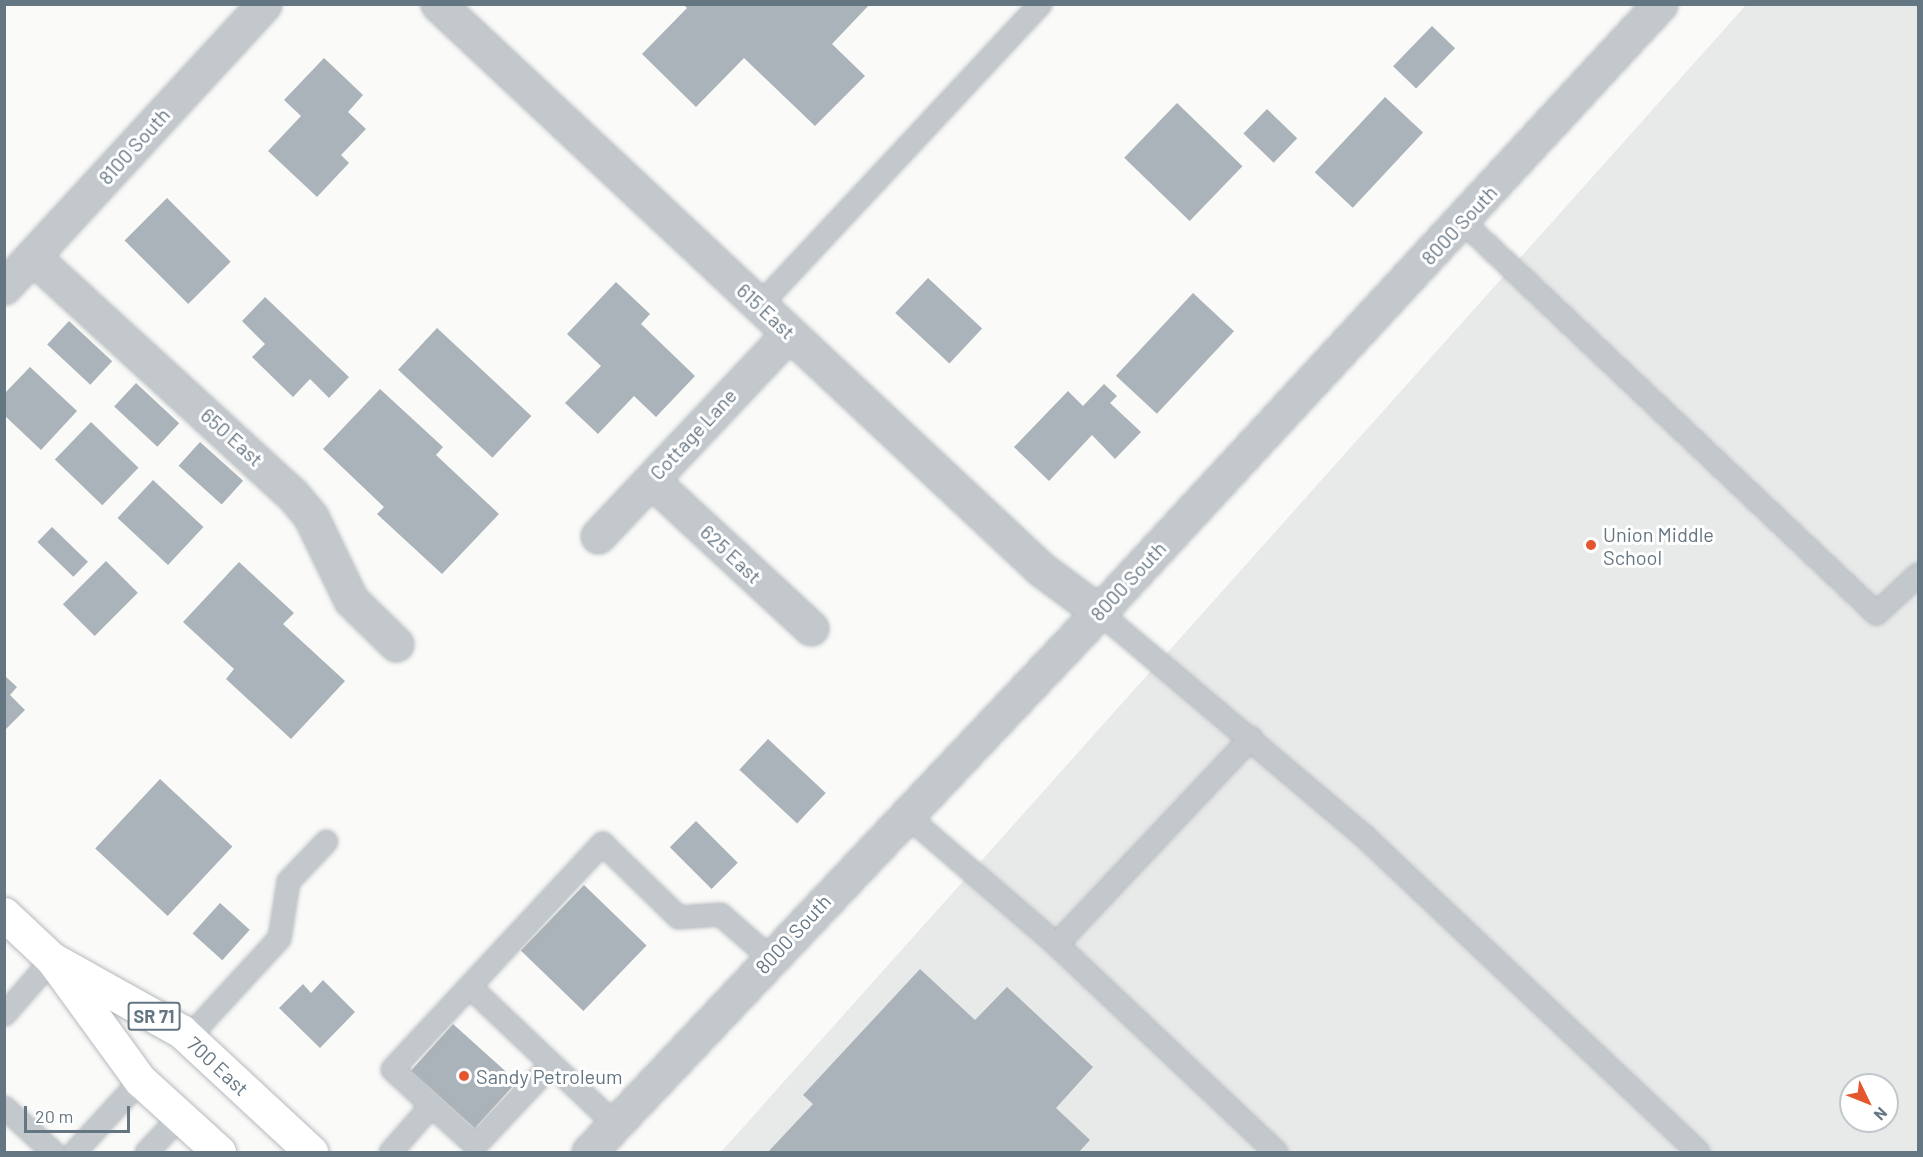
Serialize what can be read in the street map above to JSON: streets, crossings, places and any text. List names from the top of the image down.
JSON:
{
  "streets": {
    "main road": ["SR 71", "700 East"],
    "street": [
      "8100 South",
      "8000 South",
      "615 East",
      "Cottage Lane",
      "650 East",
      "625 East"
    ]
  },
  "crossings": [
    ["8100 South", "650 East"],
    ["8000 South", "615 East"],
    ["615 East", "Cottage Lane"],
    ["Cottage Lane", "625 East"]
  ],
  "places": ["Union Middle School", "Sandy Petroleum"],
  "scale_bar": "20 m",
  "north": "bottom right"
}
